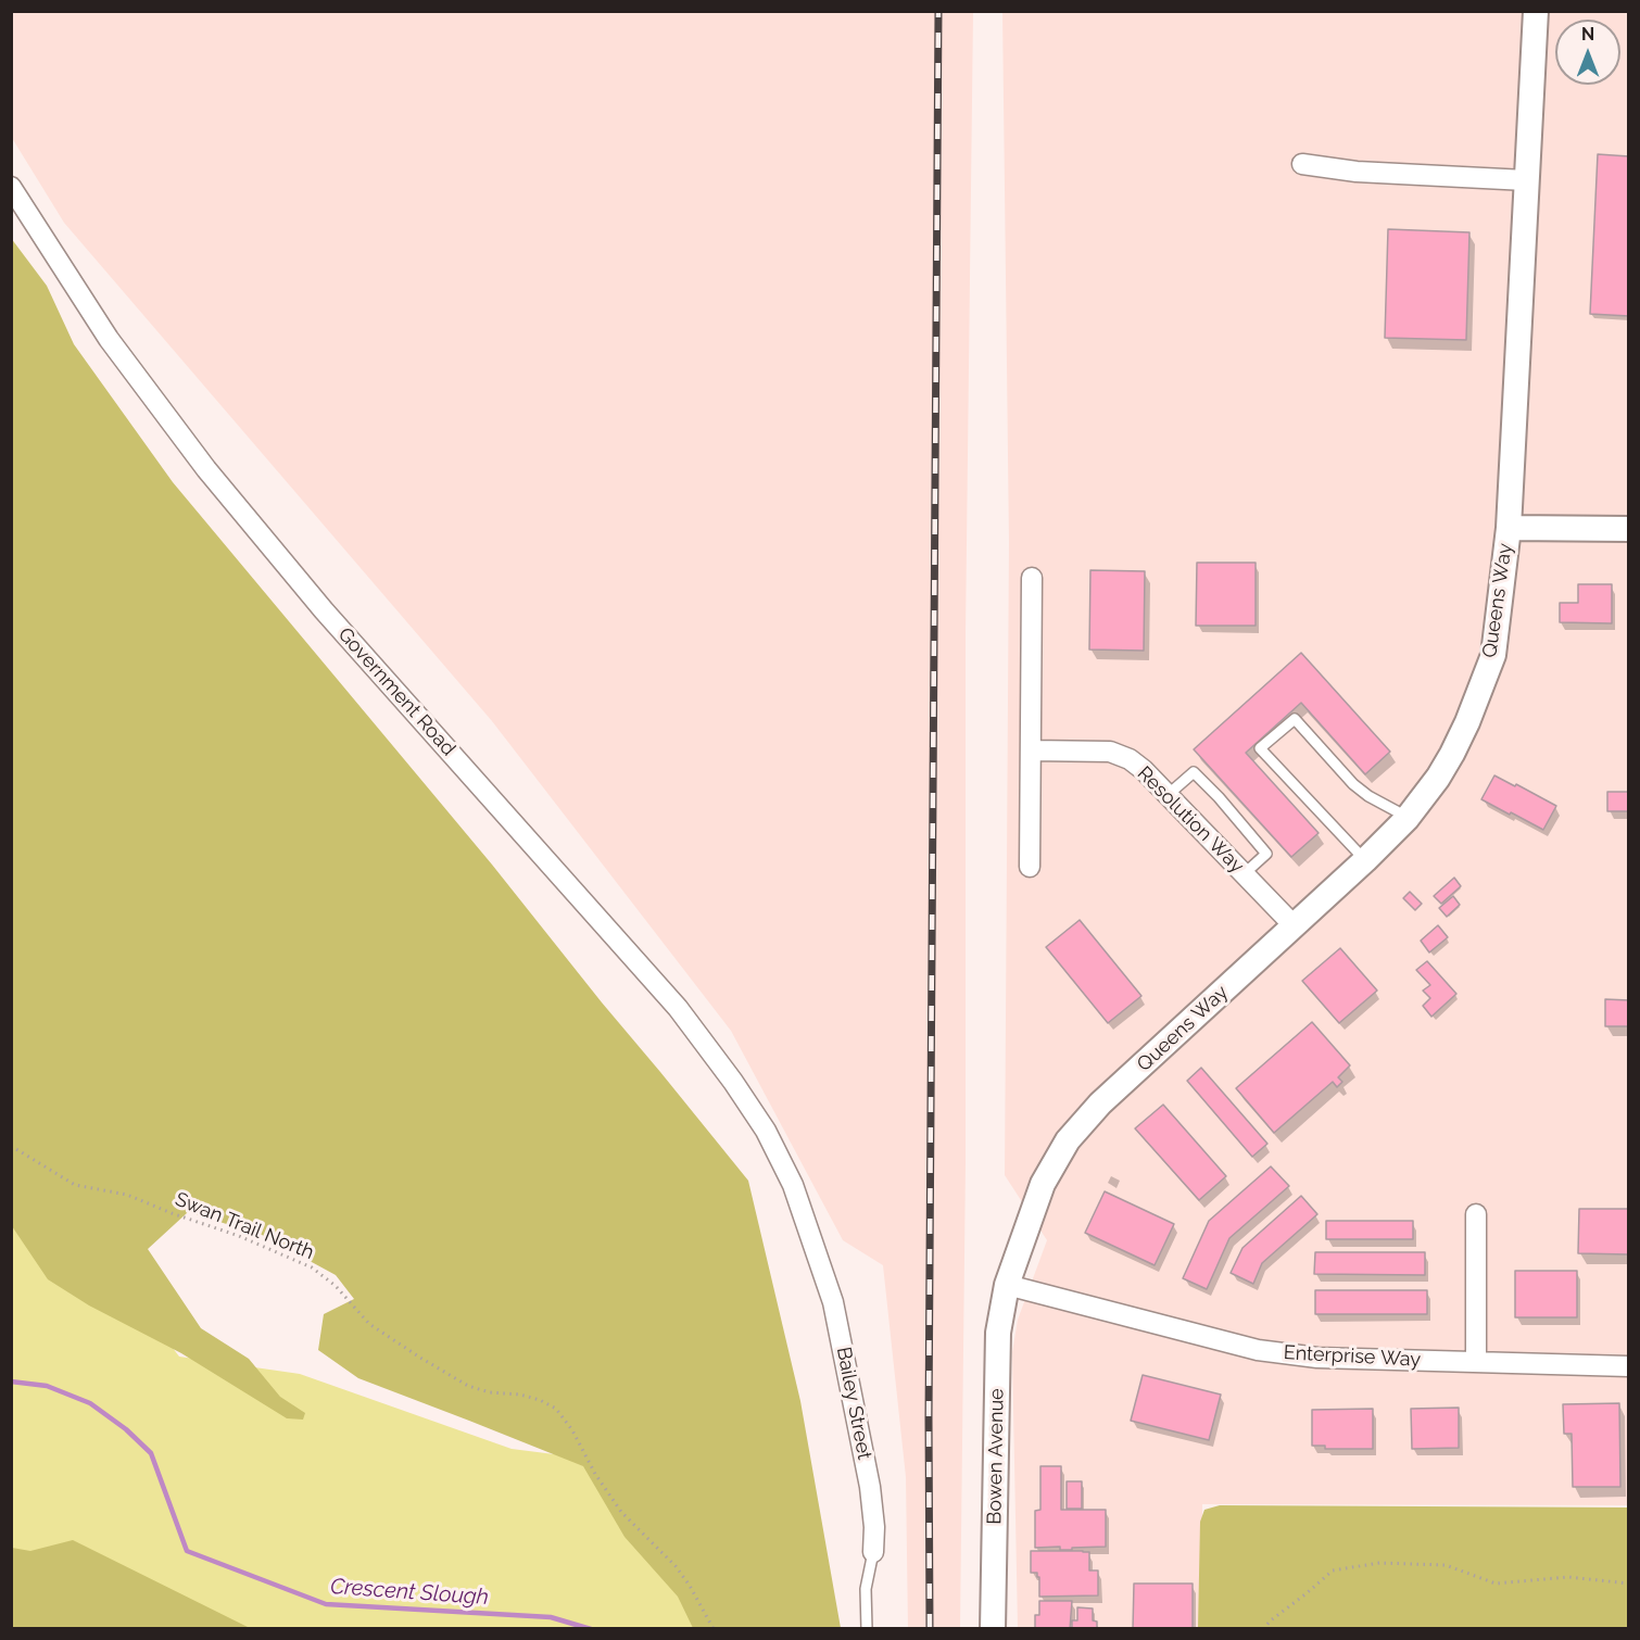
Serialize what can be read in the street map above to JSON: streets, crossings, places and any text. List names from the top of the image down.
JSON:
{
  "streets": {
    "street": [
      "Queens Way",
      "Government Road",
      "Resolution Way",
      "Enterprise Way",
      "Bailey Street",
      "Bowen Avenue"
    ],
    "path": ["Swan Trail North"]
  },
  "crossings": [
    ["Queens Way", "Resolution Way"],
    ["Queens Way", "Enterprise Way"],
    ["Queens Way", "Bowen Avenue"],
    ["Government Road", "Bailey Street"],
    ["Enterprise Way", "Bowen Avenue"]
  ],
  "water": ["Crescent Slough"],
  "north": "top"
}
